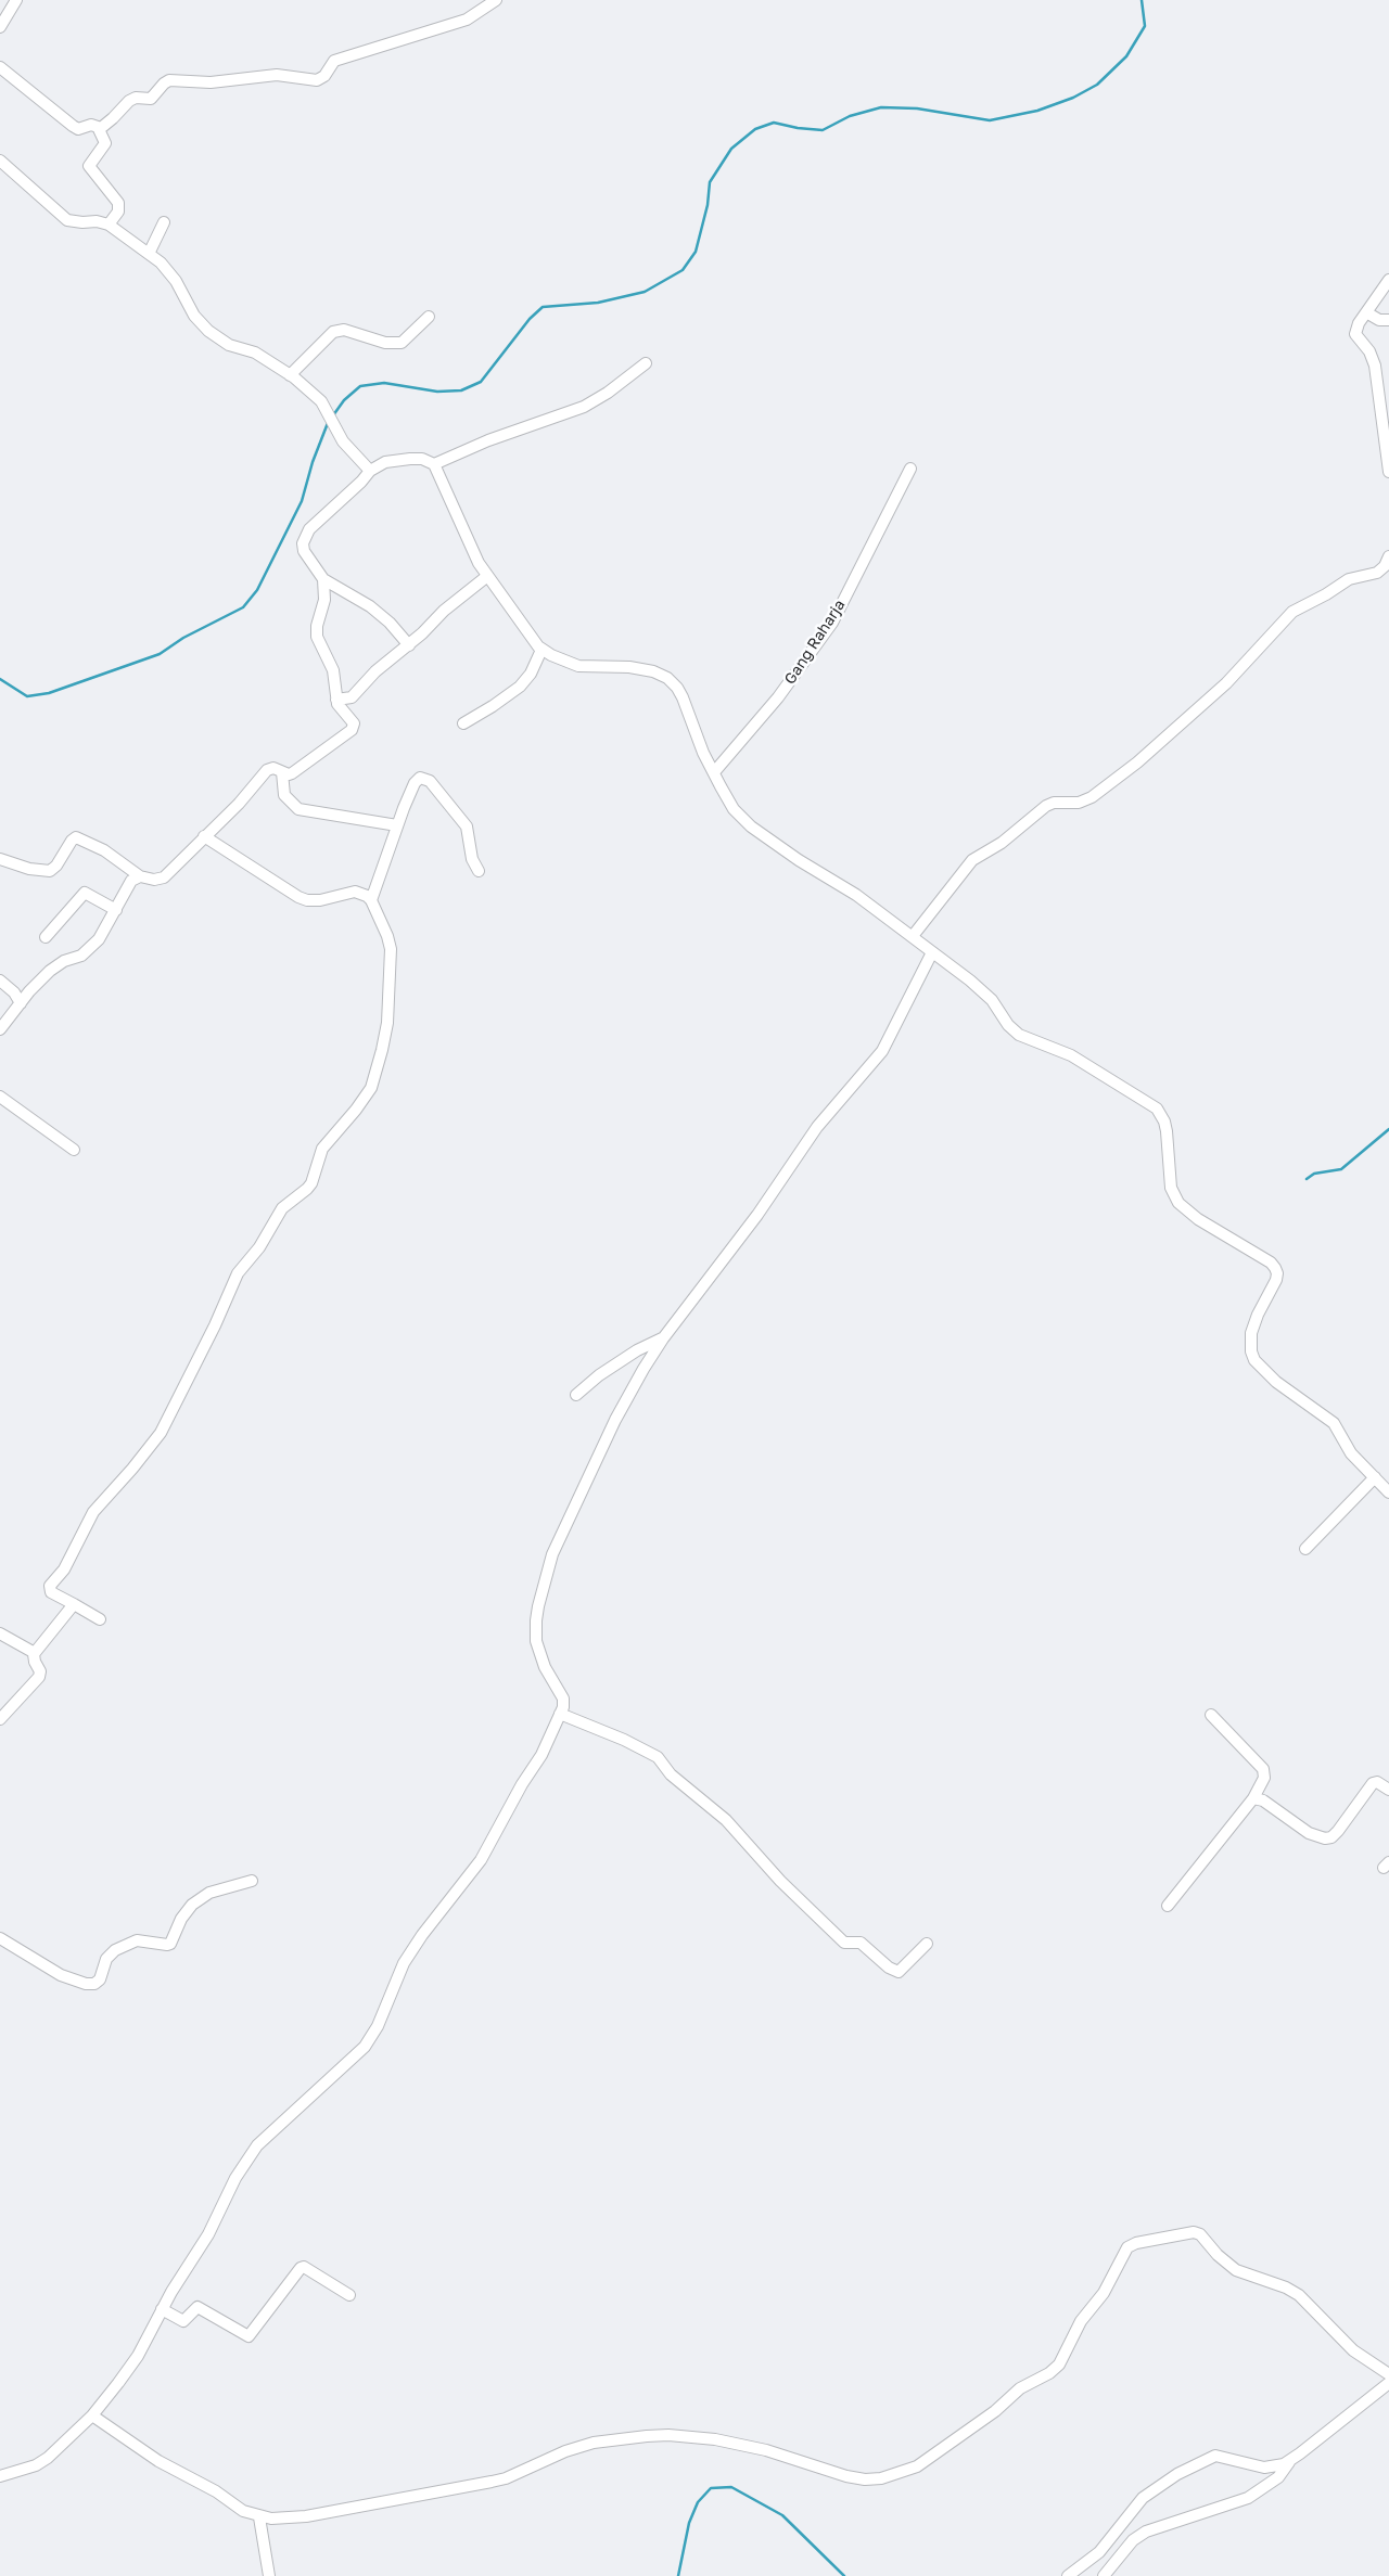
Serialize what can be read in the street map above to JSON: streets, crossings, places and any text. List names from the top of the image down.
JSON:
{
  "streets": {
    "street": ["Gang Raharja"]
  }
}
